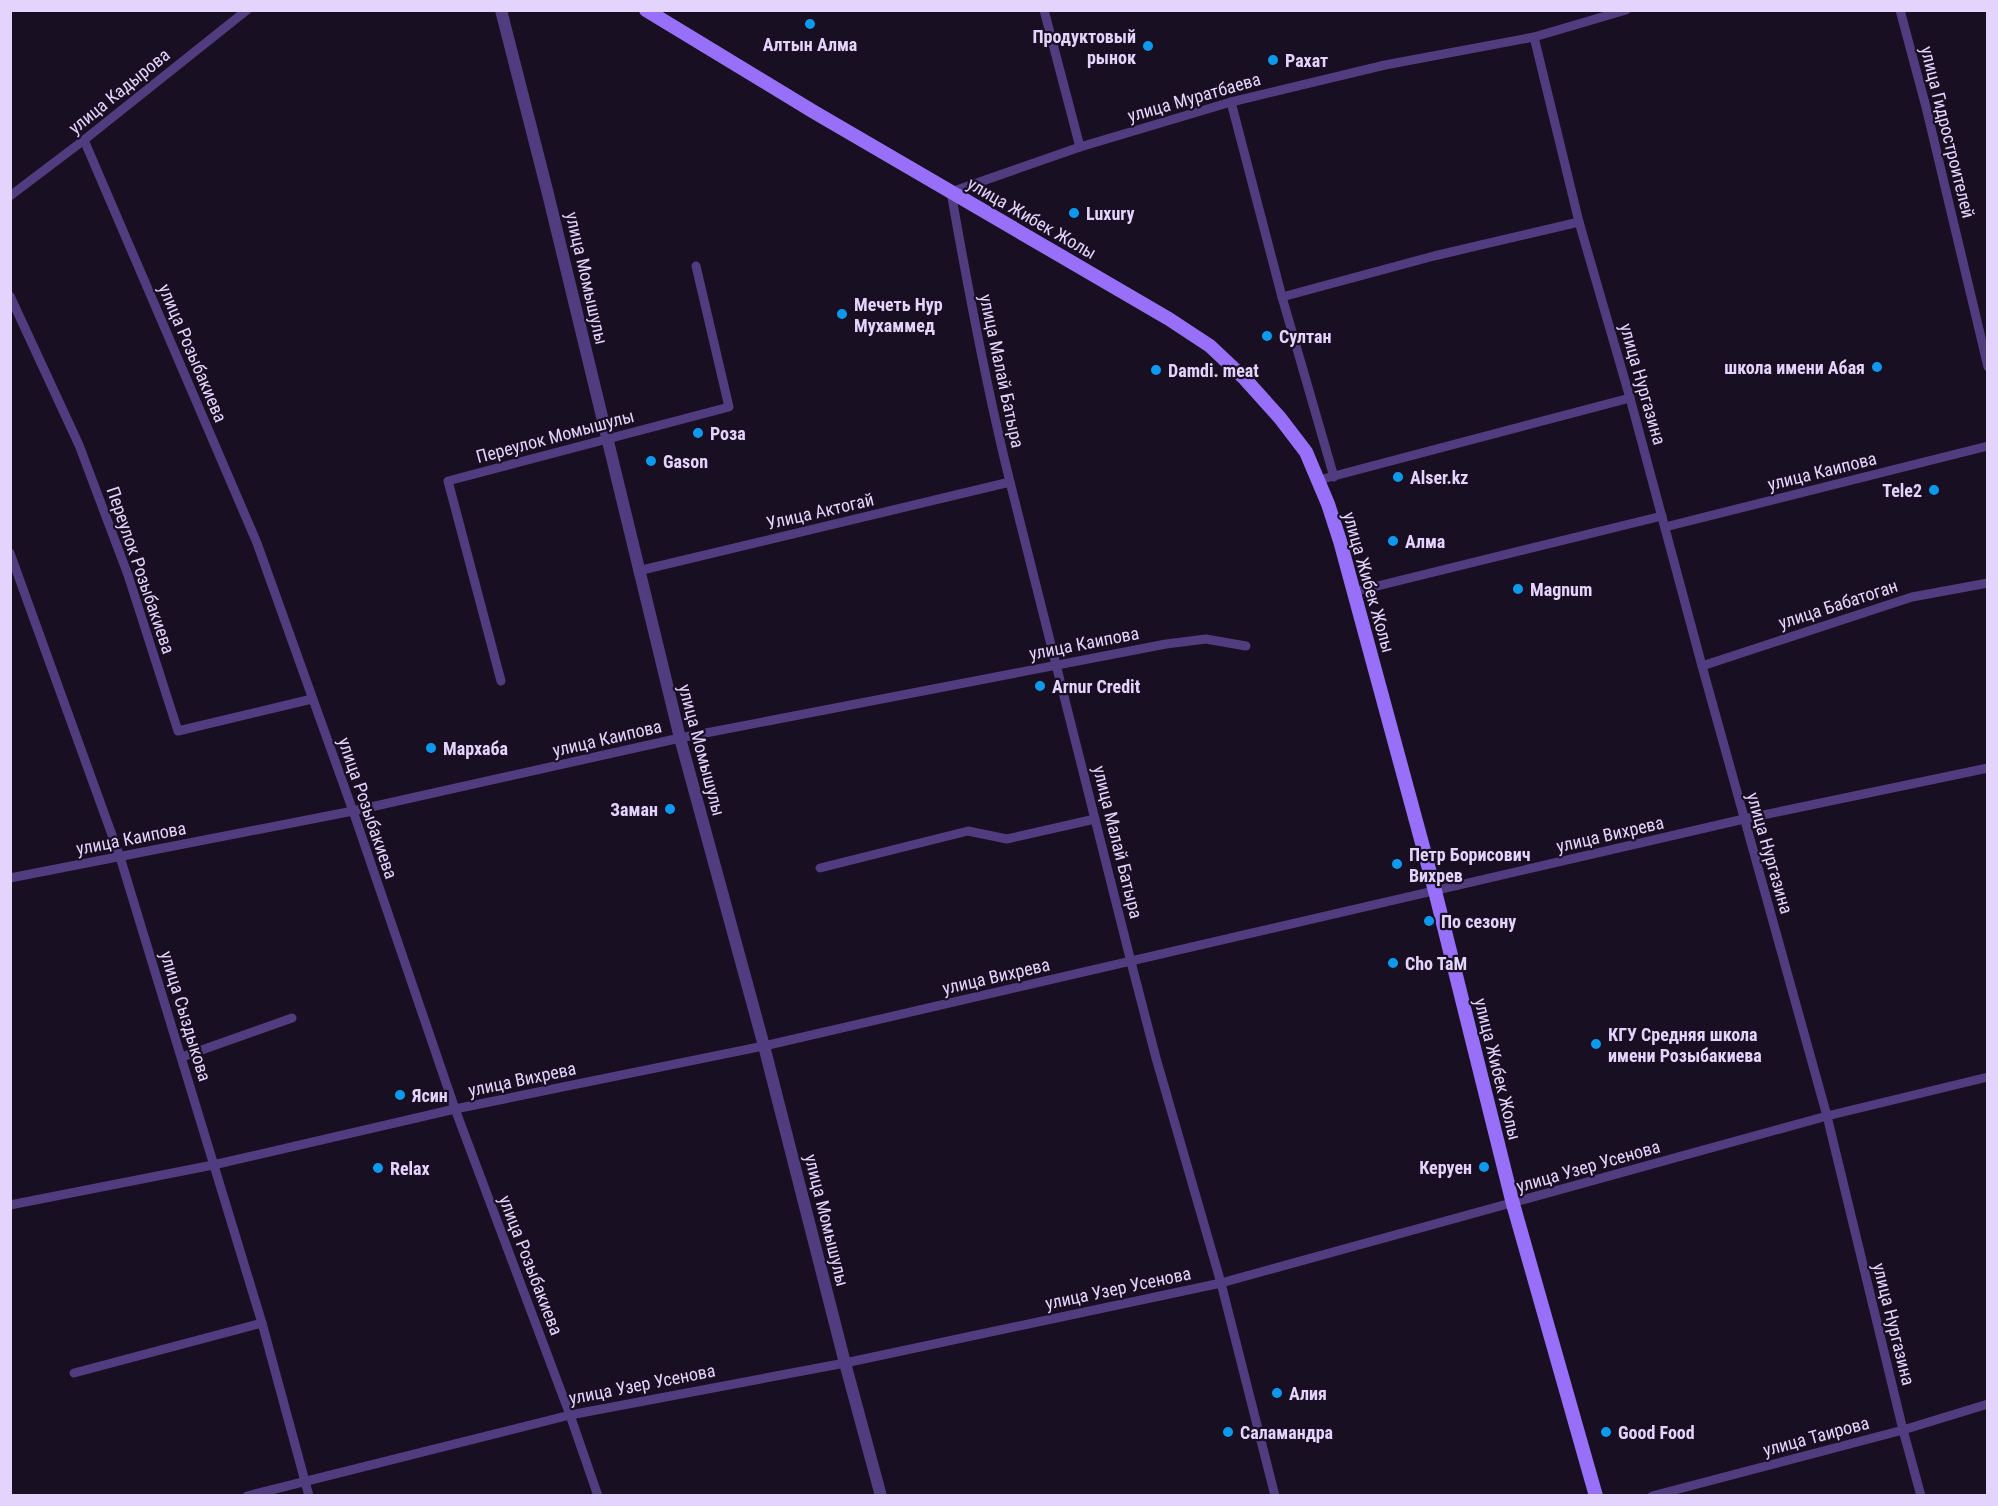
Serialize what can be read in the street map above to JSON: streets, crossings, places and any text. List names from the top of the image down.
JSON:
{
  "streets": {
    "main road": ["улица Жибек Жолы"],
    "street": [
      "улица Кадырова",
      "улица Муратбаева",
      "улица Гидростроителей",
      "улица Момышулы",
      "улица Розыбакиева",
      "улица Малай Батыра",
      "улица Нургазина",
      "Переулок Момышулы",
      "улица Каипова",
      "Улица Актогай",
      "Переулок Розыбакиева",
      "улица Бабатоган",
      "улица Вихрева",
      "улица Сыздыкова",
      "улица Узер Усенова",
      "улица Таирова"
    ]
  },
  "crossings": [
    ["улица Кадырова", "улица Розыбакиева"],
    ["улица Муратбаева", "улица Жибек Жолы"],
    ["улица Муратбаева", "улица Малай Батыра"],
    ["улица Муратбаева", "улица Нургазина"],
    ["улица Жибек Жолы", "улица Малай Батыра"],
    ["улица Жибек Жолы", "улица Вихрева"],
    ["улица Жибек Жолы", "улица Узер Усенова"],
    ["улица Момышулы", "Переулок Момышулы"],
    ["улица Момышулы", "улица Каипова"],
    ["улица Момышулы", "Улица Актогай"],
    ["улица Момышулы", "улица Вихрева"],
    ["улица Момышулы", "улица Узер Усенова"],
    ["улица Розыбакиева", "улица Каипова"],
    ["улица Розыбакиева", "Переулок Розыбакиева"],
    ["улица Розыбакиева", "улица Вихрева"],
    ["улица Розыбакиева", "улица Узер Усенова"],
    ["улица Малай Батыра", "улица Каипова"],
    ["улица Малай Батыра", "Улица Актогай"],
    ["улица Малай Батыра", "улица Вихрева"],
    ["улица Малай Батыра", "улица Узер Усенова"],
    ["улица Нургазина", "улица Каипова"],
    ["улица Нургазина", "улица Бабатоган"],
    ["улица Нургазина", "улица Вихрева"],
    ["улица Нургазина", "улица Узер Усенова"],
    ["улица Нургазина", "улица Таирова"],
    ["улица Каипова", "улица Сыздыкова"],
    ["улица Вихрева", "улица Сыздыкова"],
    ["улица Сыздыкова", "улица Узер Усенова"]
  ],
  "places": [
    "Алтын Алма",
    "Продуктовый рынок",
    "Рахат",
    "Luxury",
    "Мечеть Нур Мухаммед",
    "Султан",
    "школа имени Абая",
    "Damdi. meat",
    "Роза",
    "Gason",
    "Alser.kz",
    "Tele2",
    "Алма",
    "Magnum",
    "Arnur Credit",
    "Мархаба",
    "Заман",
    "Петр Борисович Вихрев",
    "По сезону",
    "Cho TaM",
    "КГУ Средняя школа имени Розыбакиева",
    "Ясин",
    "Керуен",
    "Relax",
    "Алия",
    "Саламандра",
    "Good Food"
  ]
}
